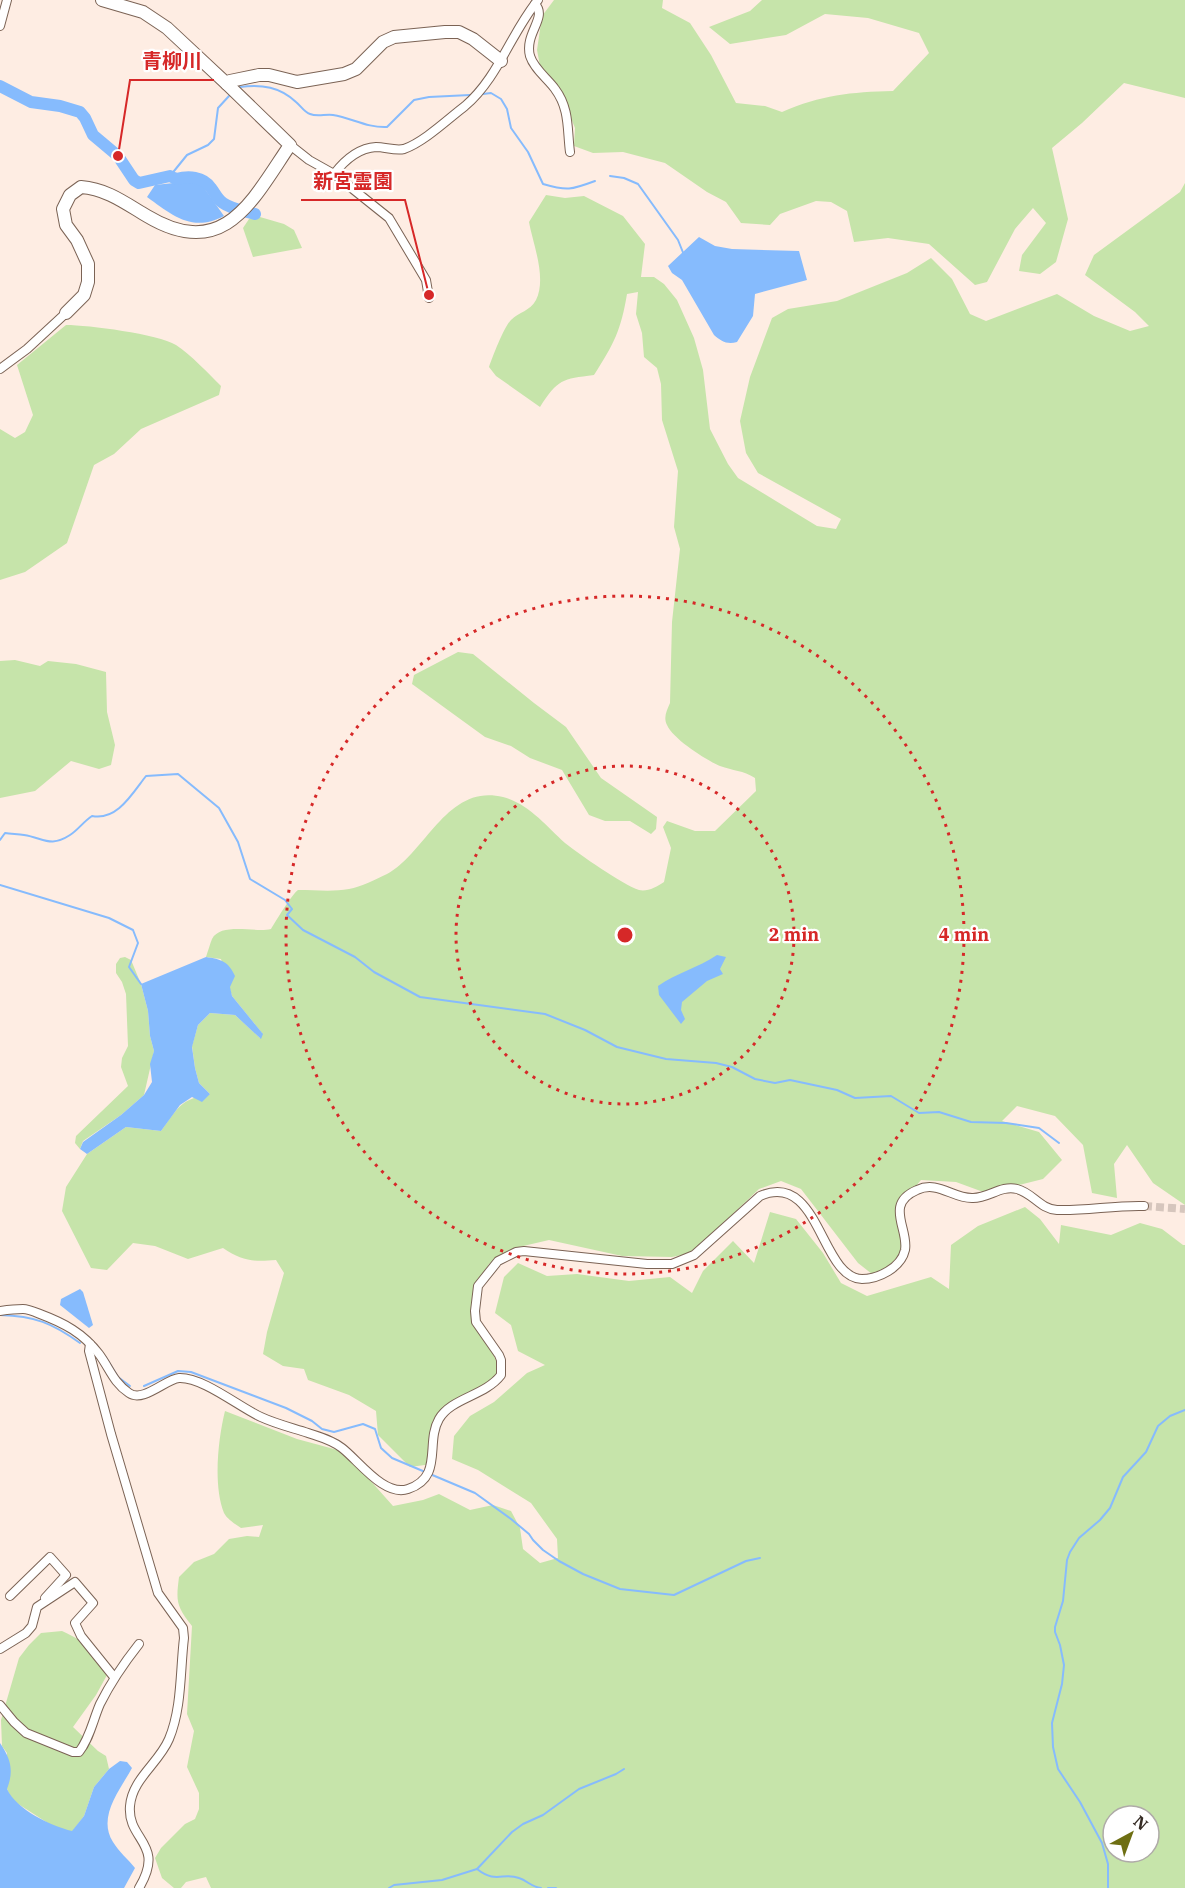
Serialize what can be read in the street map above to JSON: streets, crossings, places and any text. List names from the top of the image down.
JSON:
{
  "places": ["青柳川", "新宮霊園"],
  "north": "top right",
  "rings": ["2 min", "4 min"]
}
